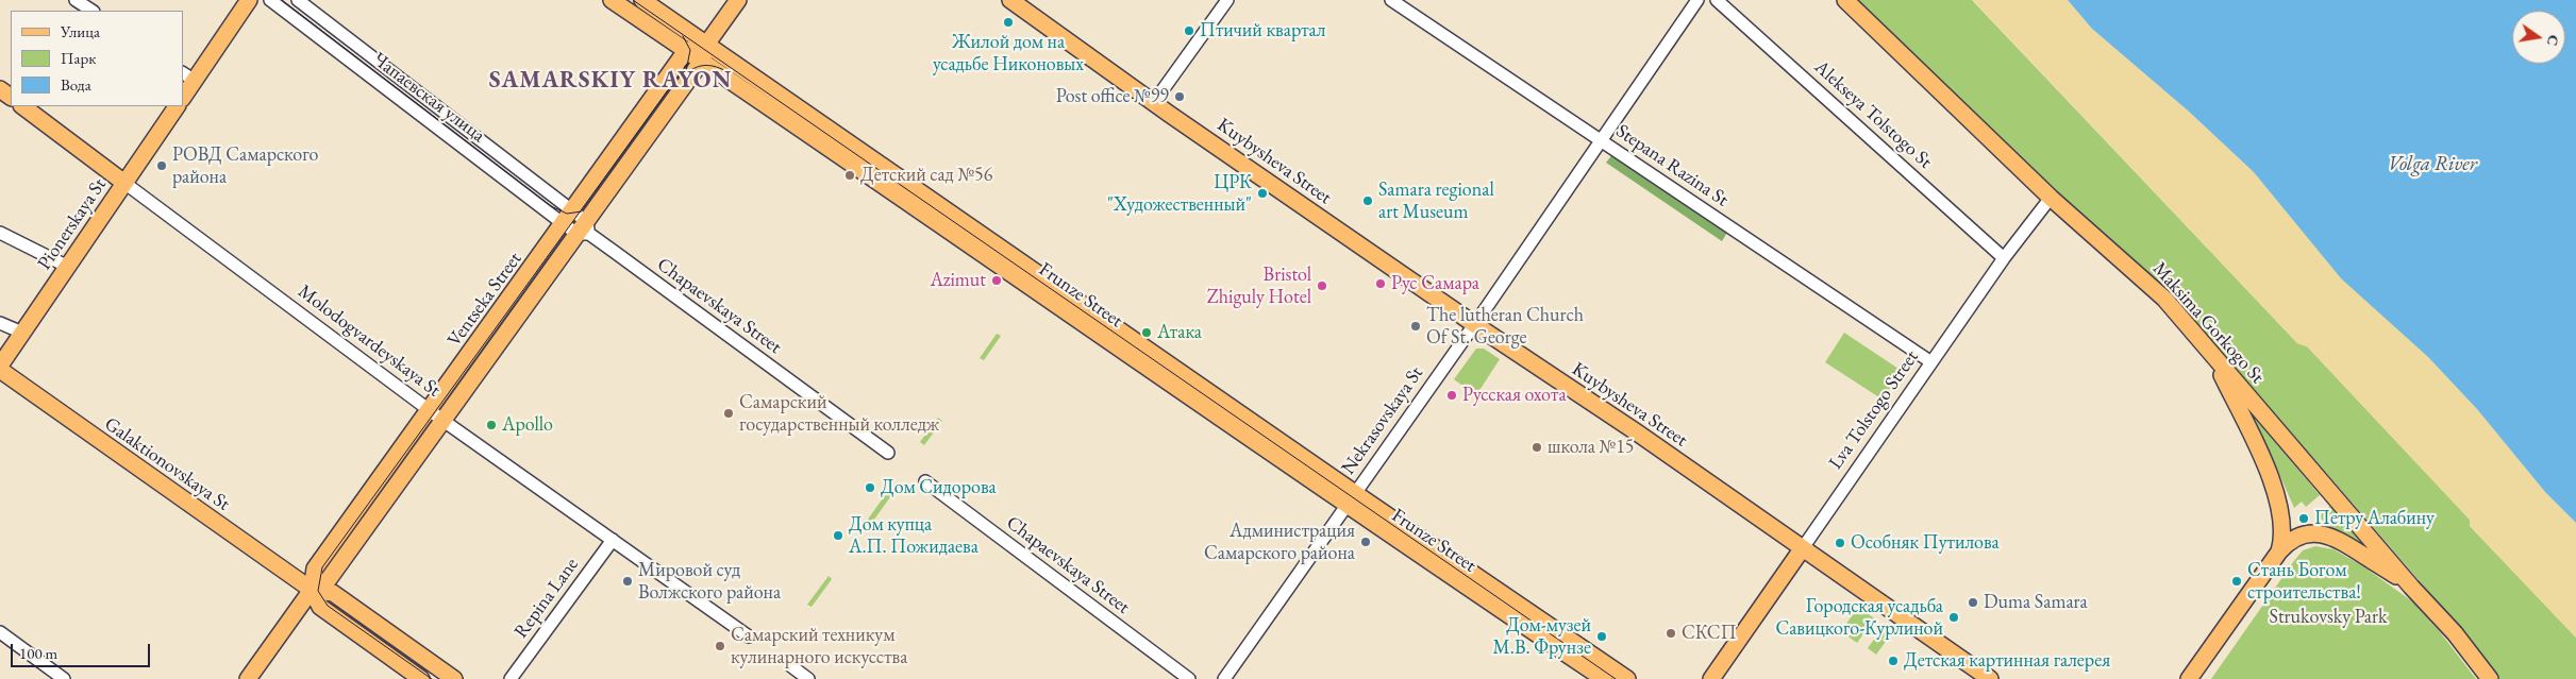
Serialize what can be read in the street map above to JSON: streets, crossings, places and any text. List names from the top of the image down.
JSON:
{
  "streets": {
    "main road": [
      "Kuybysheva Street",
      "Pionerskaya St",
      "Frunze Street",
      "Ventseka Street",
      "Maksima Gorkogo St",
      "Molodogvardeyskaya St",
      "Lva Tolstogo Street",
      "Galaktionovskaya St"
    ],
    "street": [
      "Чапаевская улица",
      "Alekseya Tolstogo St",
      "Stepana Razina St",
      "Chapaevskaya Street",
      "Nekrasovskaya St",
      "Repina Lane"
    ]
  },
  "crossings": [
    ["Чапаевская улица", "Ventseka Street"],
    ["Чапаевская улица", "Chapaevskaya Street"],
    ["Alekseya Tolstogo St", "Lva Tolstogo Street"],
    ["Kuybysheva Street", "Lva Tolstogo Street"],
    ["Kuybysheva Street", "Nekrasovskaya St"],
    ["Stepana Razina St", "Lva Tolstogo Street"],
    ["Stepana Razina St", "Nekrasovskaya St"],
    ["Pionerskaya St", "Molodogvardeyskaya St"],
    ["Frunze Street", "Ventseka Street"],
    ["Frunze Street", "Nekrasovskaya St"],
    ["Ventseka Street", "Chapaevskaya Street"],
    ["Ventseka Street", "Molodogvardeyskaya St"],
    ["Ventseka Street", "Galaktionovskaya St"],
    ["Maksima Gorkogo St", "Lva Tolstogo Street"],
    ["Molodogvardeyskaya St", "Repina Lane"]
  ],
  "districts": ["SAMARSKIY RAYON"],
  "water": ["Volga River"],
  "parks": ["Strukovsky Park"],
  "places": [
    "Жилой дом на усадьбе Никоновых",
    "Птичий квартал",
    "Post office №99",
    "РОВД Самарского района",
    "Детский сад №56",
    "ЦРК \"Художественный\"",
    "Samara regional art Museum",
    "Azimut",
    "Рус Самара",
    "Bristol Zhiguly Hotel",
    "The lutheran Church Of St. George",
    "Атака",
    "Русская охота",
    "Самарский государственный колледж",
    "Apollo",
    "школа №15",
    "Дом Сидорова",
    "Петру Алабину",
    "Дом купца А.П. Пожидаева",
    "Администрация Самарского района",
    "Особняк Путилова",
    "Мировой суд Волжского района",
    "Стань Богом строительства!",
    "Duma Samara",
    "Городская усадьба Савицкого-Курлиной",
    "СКСП",
    "Дом-музей М.В. Фрунзе",
    "Самарский техникум кулинарного искусства",
    "Детская картинная галерея"
  ],
  "legend": ["Улица", "Парк", "Вода"],
  "scale_bar": "100 m",
  "north": "right"
}
